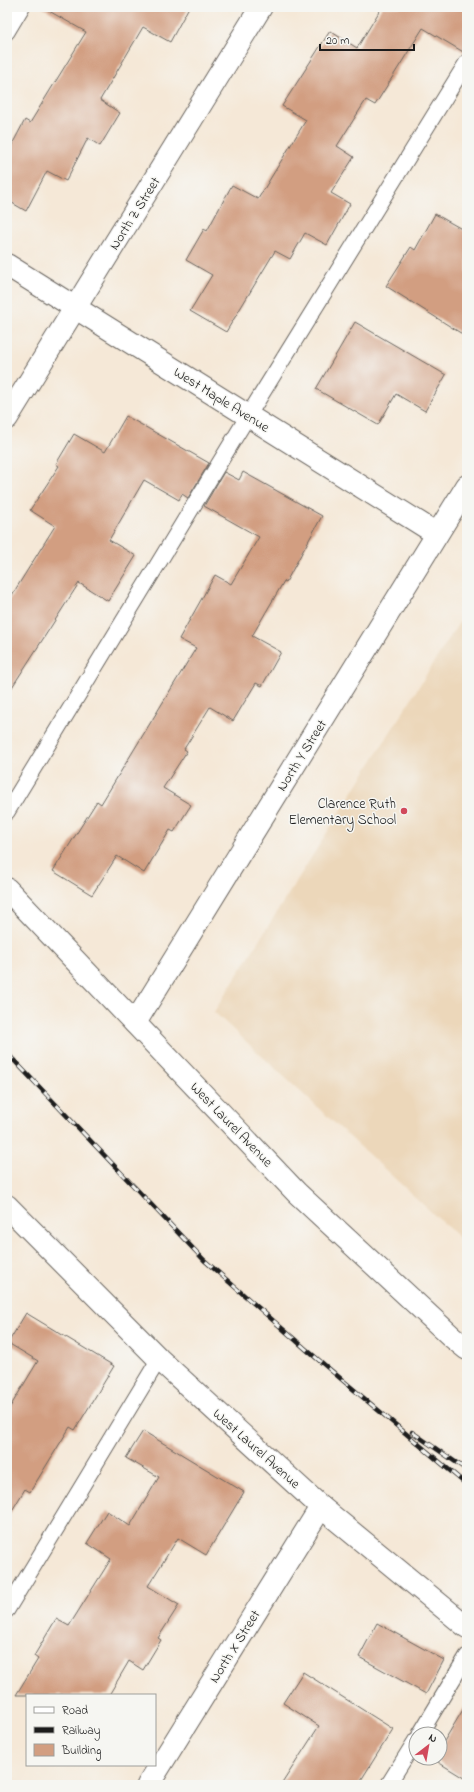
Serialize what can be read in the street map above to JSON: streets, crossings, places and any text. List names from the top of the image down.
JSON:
{
  "streets": {
    "street": [
      "North Z Street",
      "West Maple Avenue",
      "North Y Street",
      "West Laurel Avenue",
      "North X Street"
    ]
  },
  "crossings": [
    ["North Z Street", "West Maple Avenue"],
    ["West Maple Avenue", "North Y Street"],
    ["North Y Street", "West Laurel Avenue"],
    ["West Laurel Avenue", "North X Street"]
  ],
  "places": ["Clarence Ruth Elementary School"],
  "legend": ["Road", "Railway", "Building"],
  "scale_bar": "20 m",
  "north": "top right"
}
